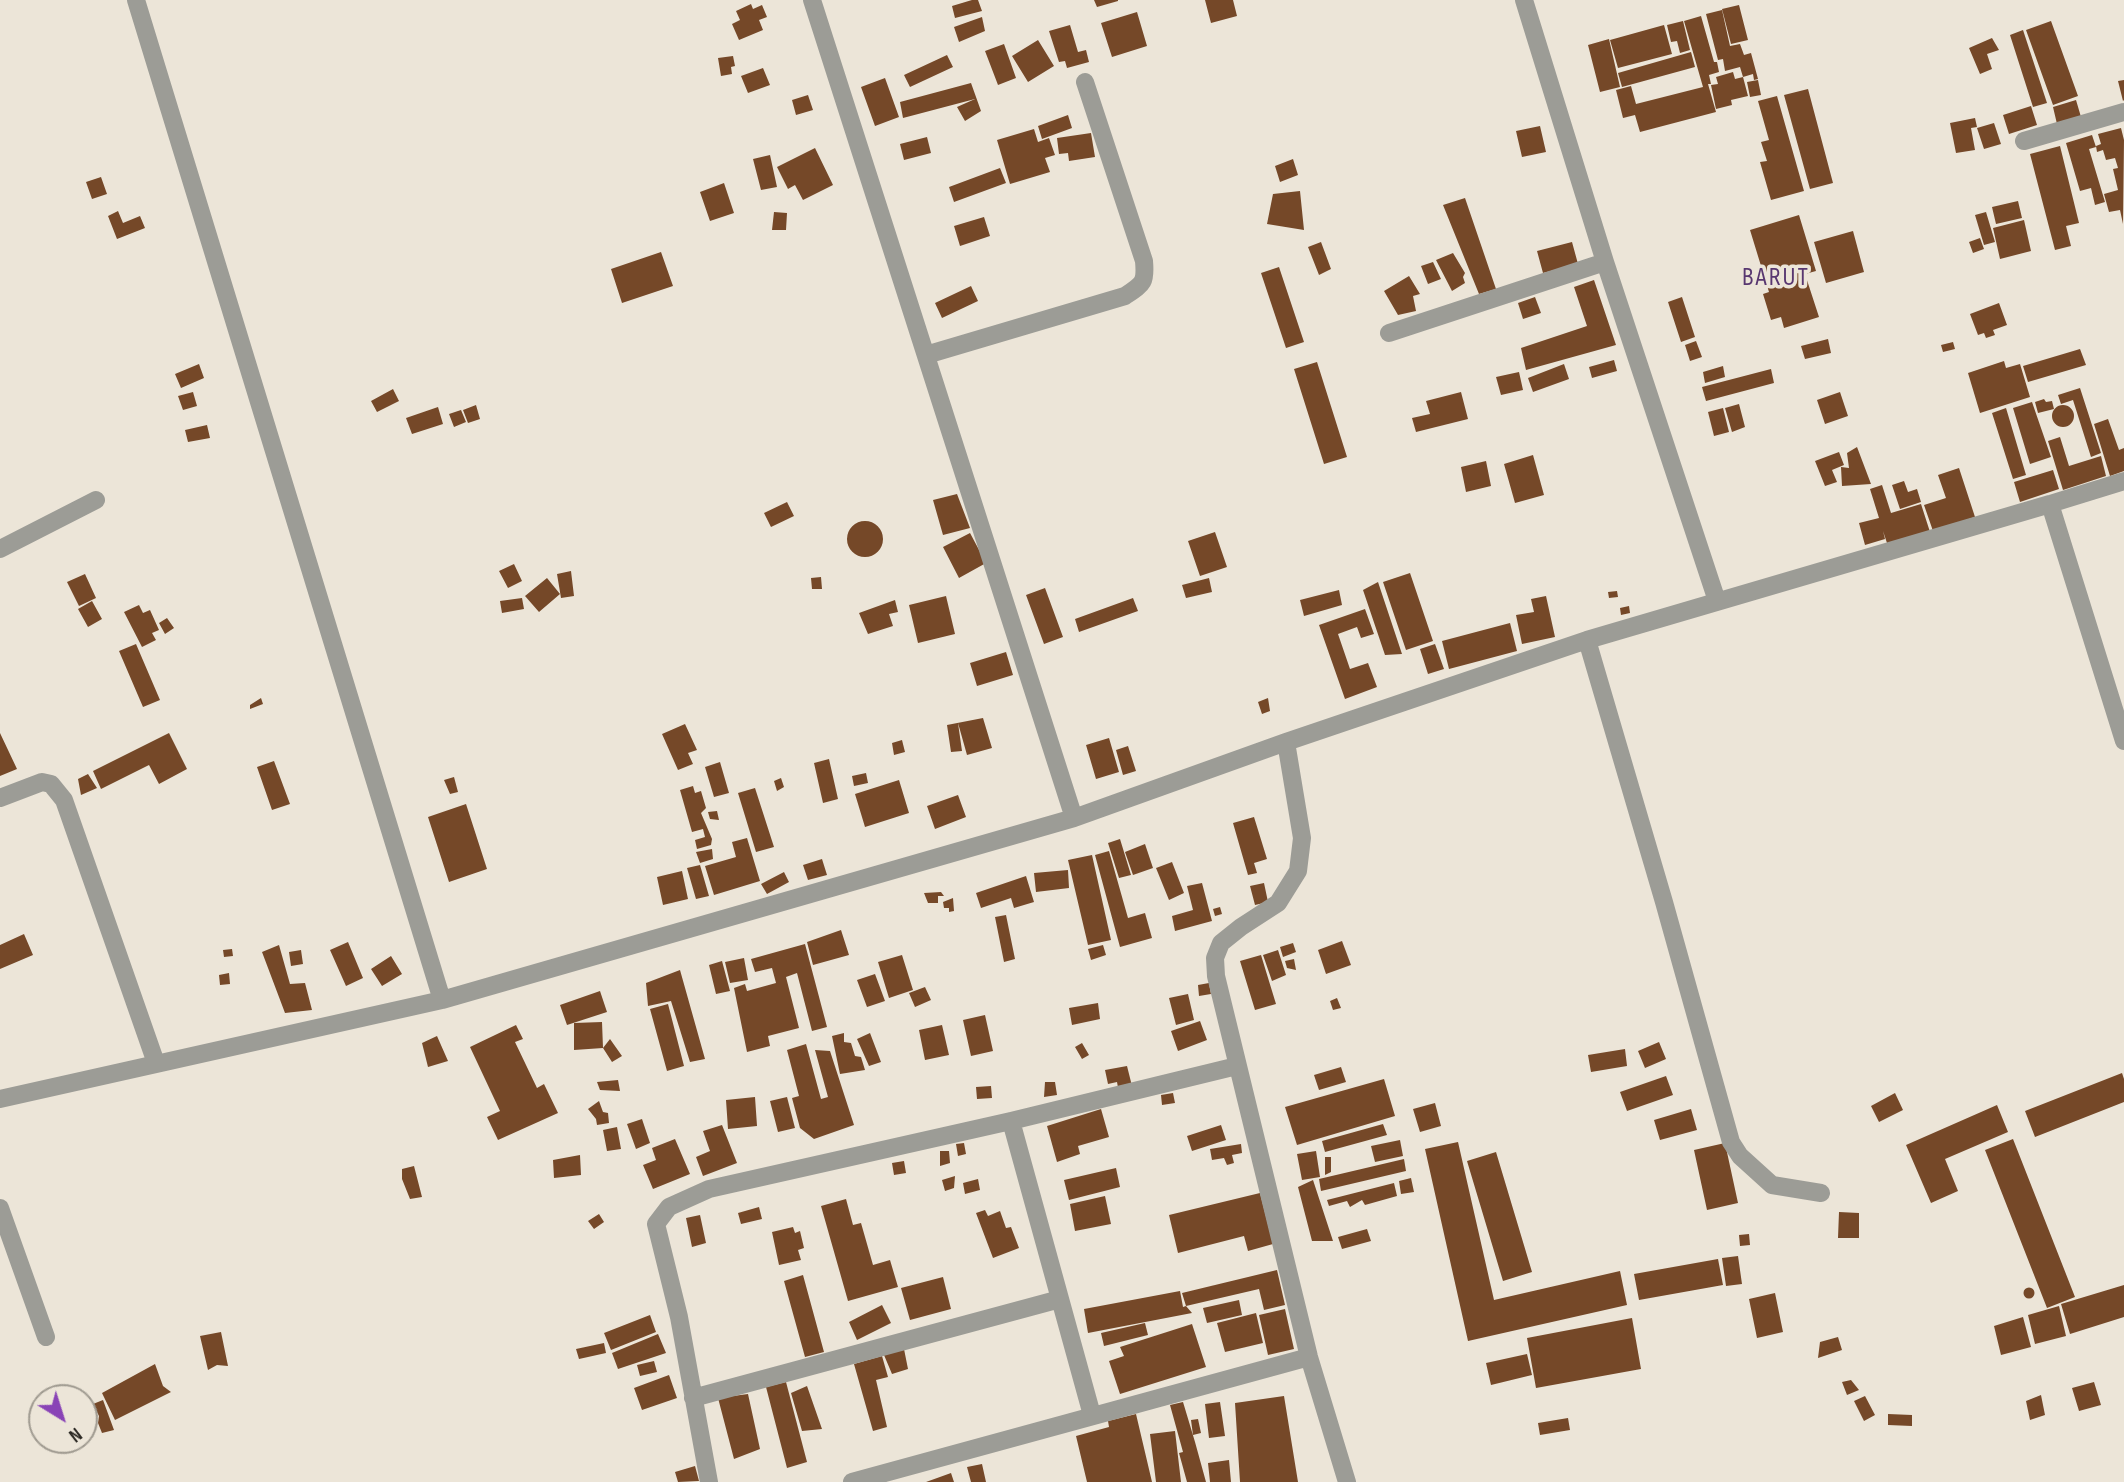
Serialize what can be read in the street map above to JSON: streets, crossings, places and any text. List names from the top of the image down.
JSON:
{
  "districts": ["BARUT"],
  "north": "bottom right"
}
